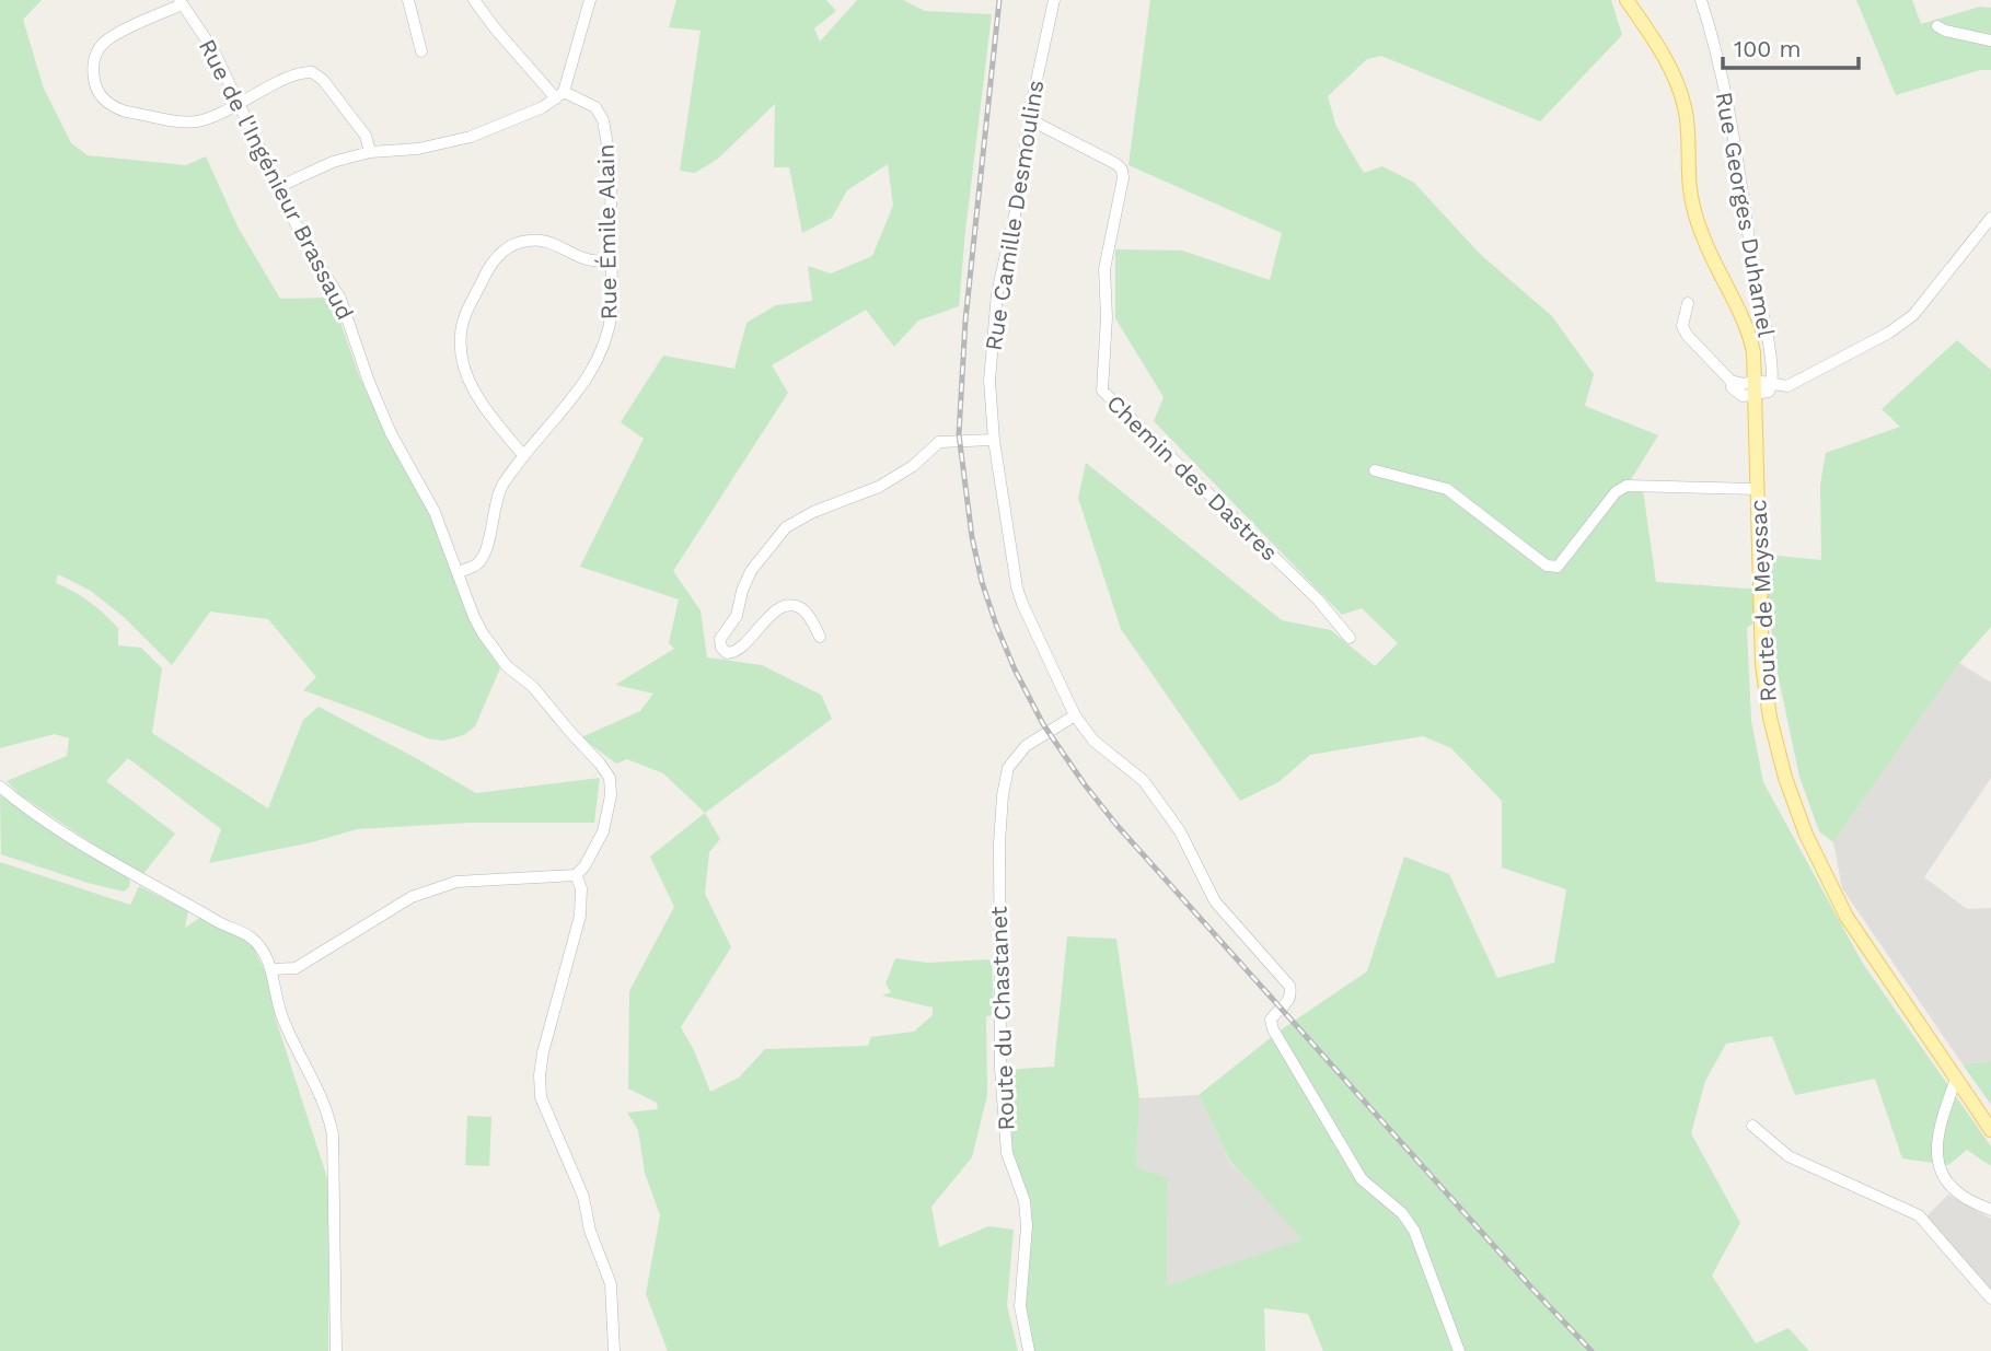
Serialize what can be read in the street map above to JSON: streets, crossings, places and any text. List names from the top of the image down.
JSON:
{
  "streets": {
    "main road": ["Route de Meyssac"],
    "street": [
      "Rue de l'Ingénieur Brassaud",
      "Rue Georges Duhamel",
      "Rue Camille Desmoulins",
      "Rue Émile Alain",
      "Chemin des Dastres",
      "Route du Chastanet"
    ]
  },
  "crossings": [
    ["Rue de l'Ingénieur Brassaud", "Rue Émile Alain"],
    ["Rue Camille Desmoulins", "Chemin des Dastres"],
    ["Rue Camille Desmoulins", "Route du Chastanet"]
  ],
  "scale_bar": "100 m"
}
